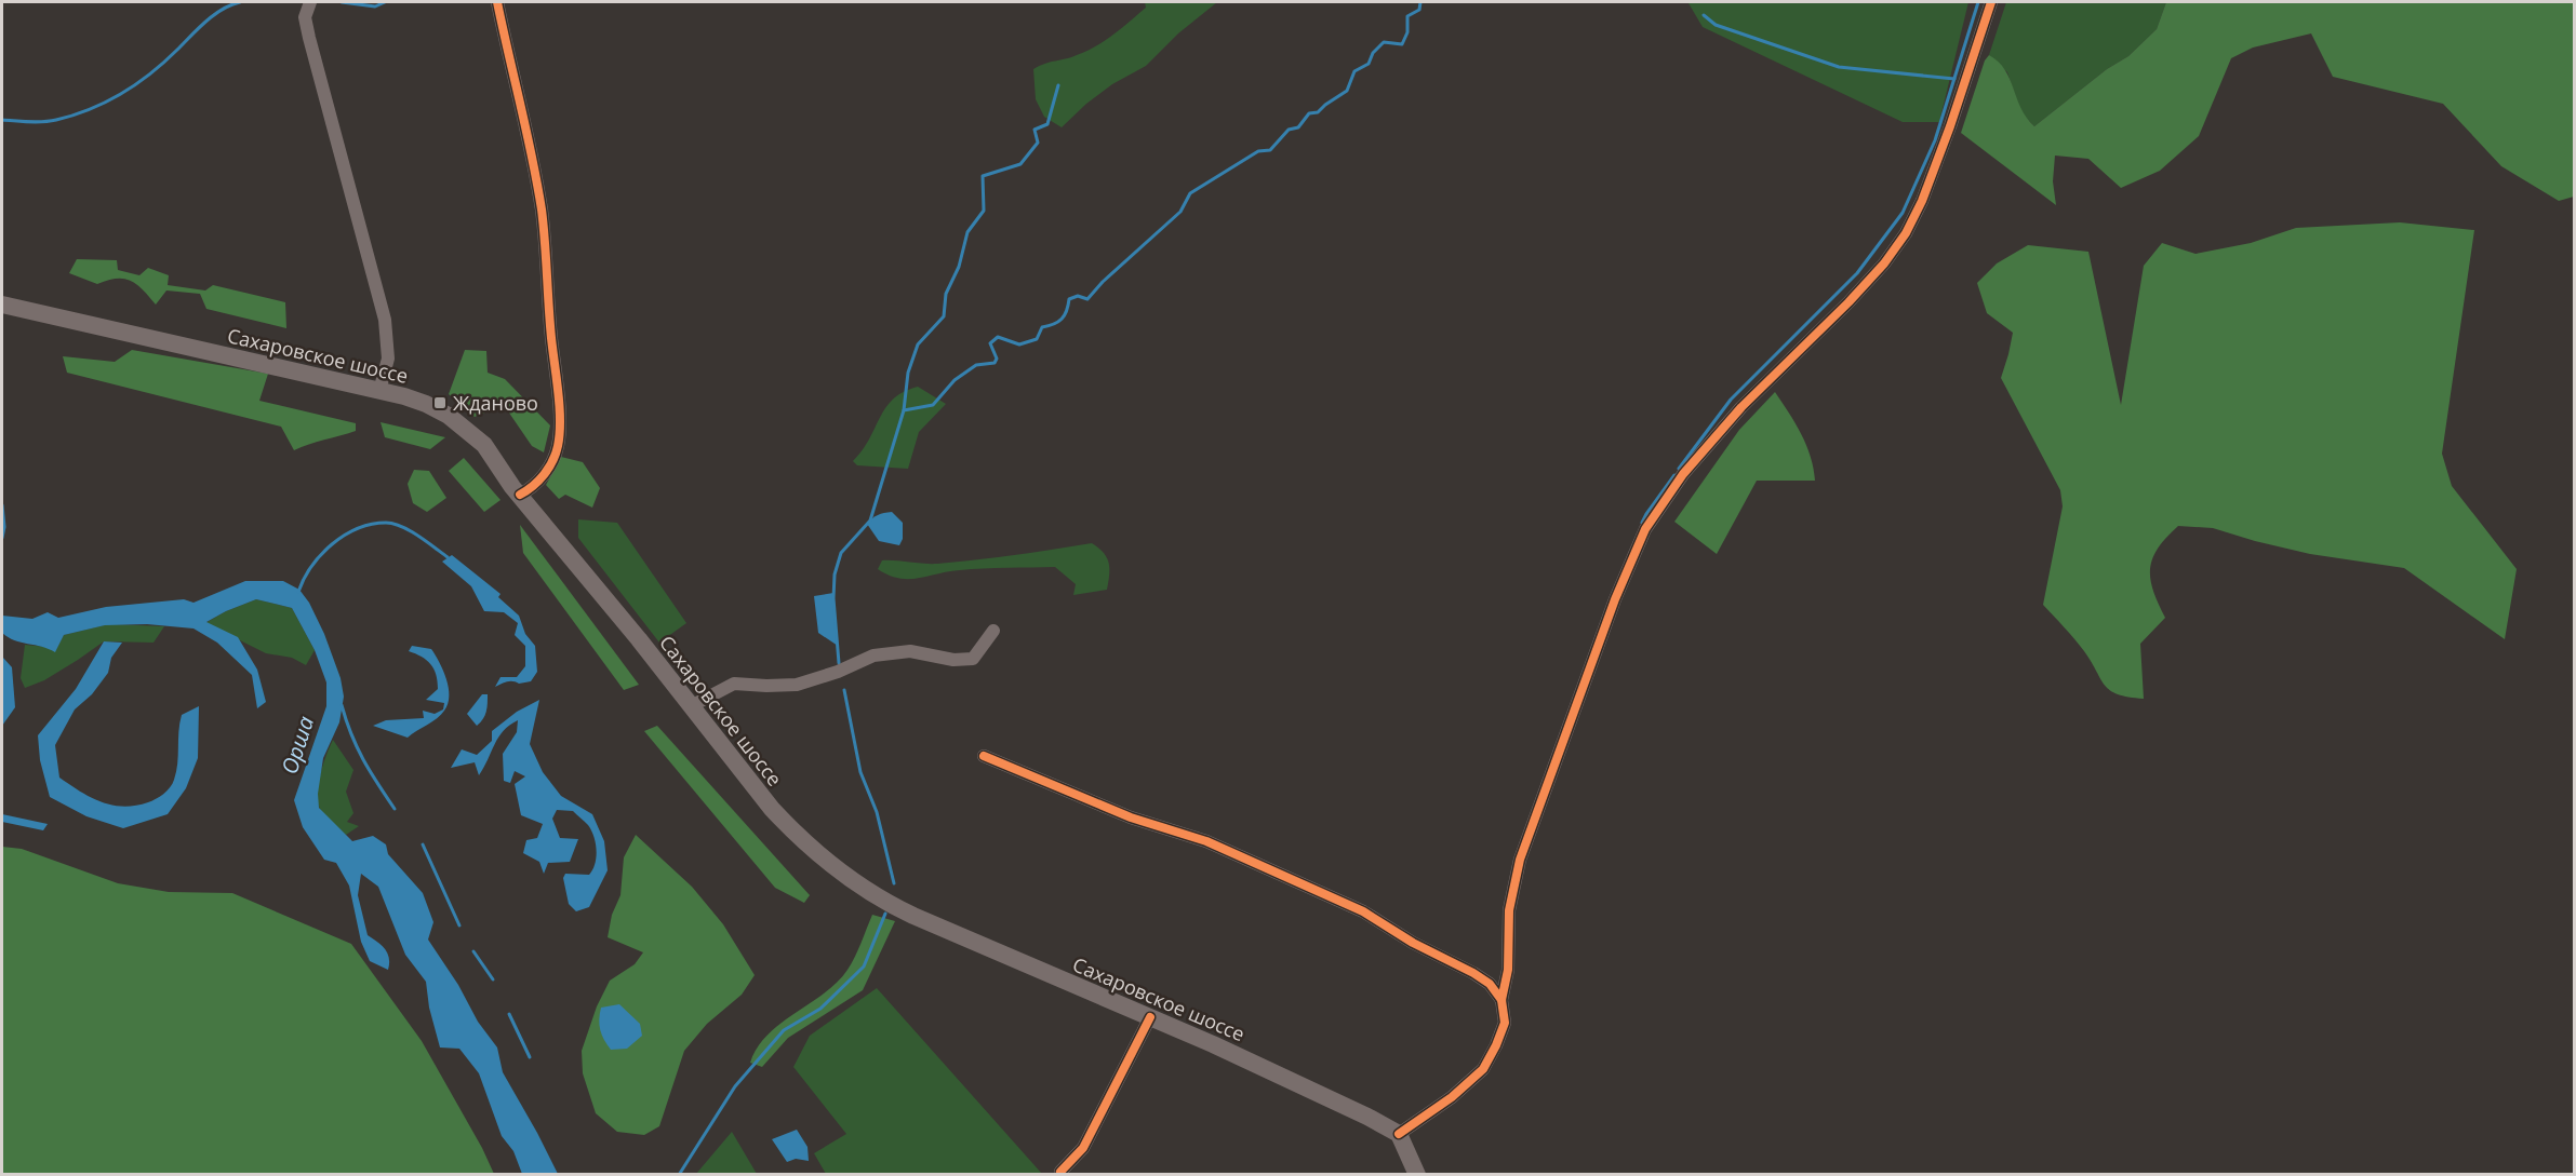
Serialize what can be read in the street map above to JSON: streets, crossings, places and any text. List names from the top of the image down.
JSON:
{
  "streets": {
    "main road": ["Сахаровское шоссе"]
  },
  "water": ["Орша"],
  "places": {
    "transit": ["Жданово"]
  }
}
